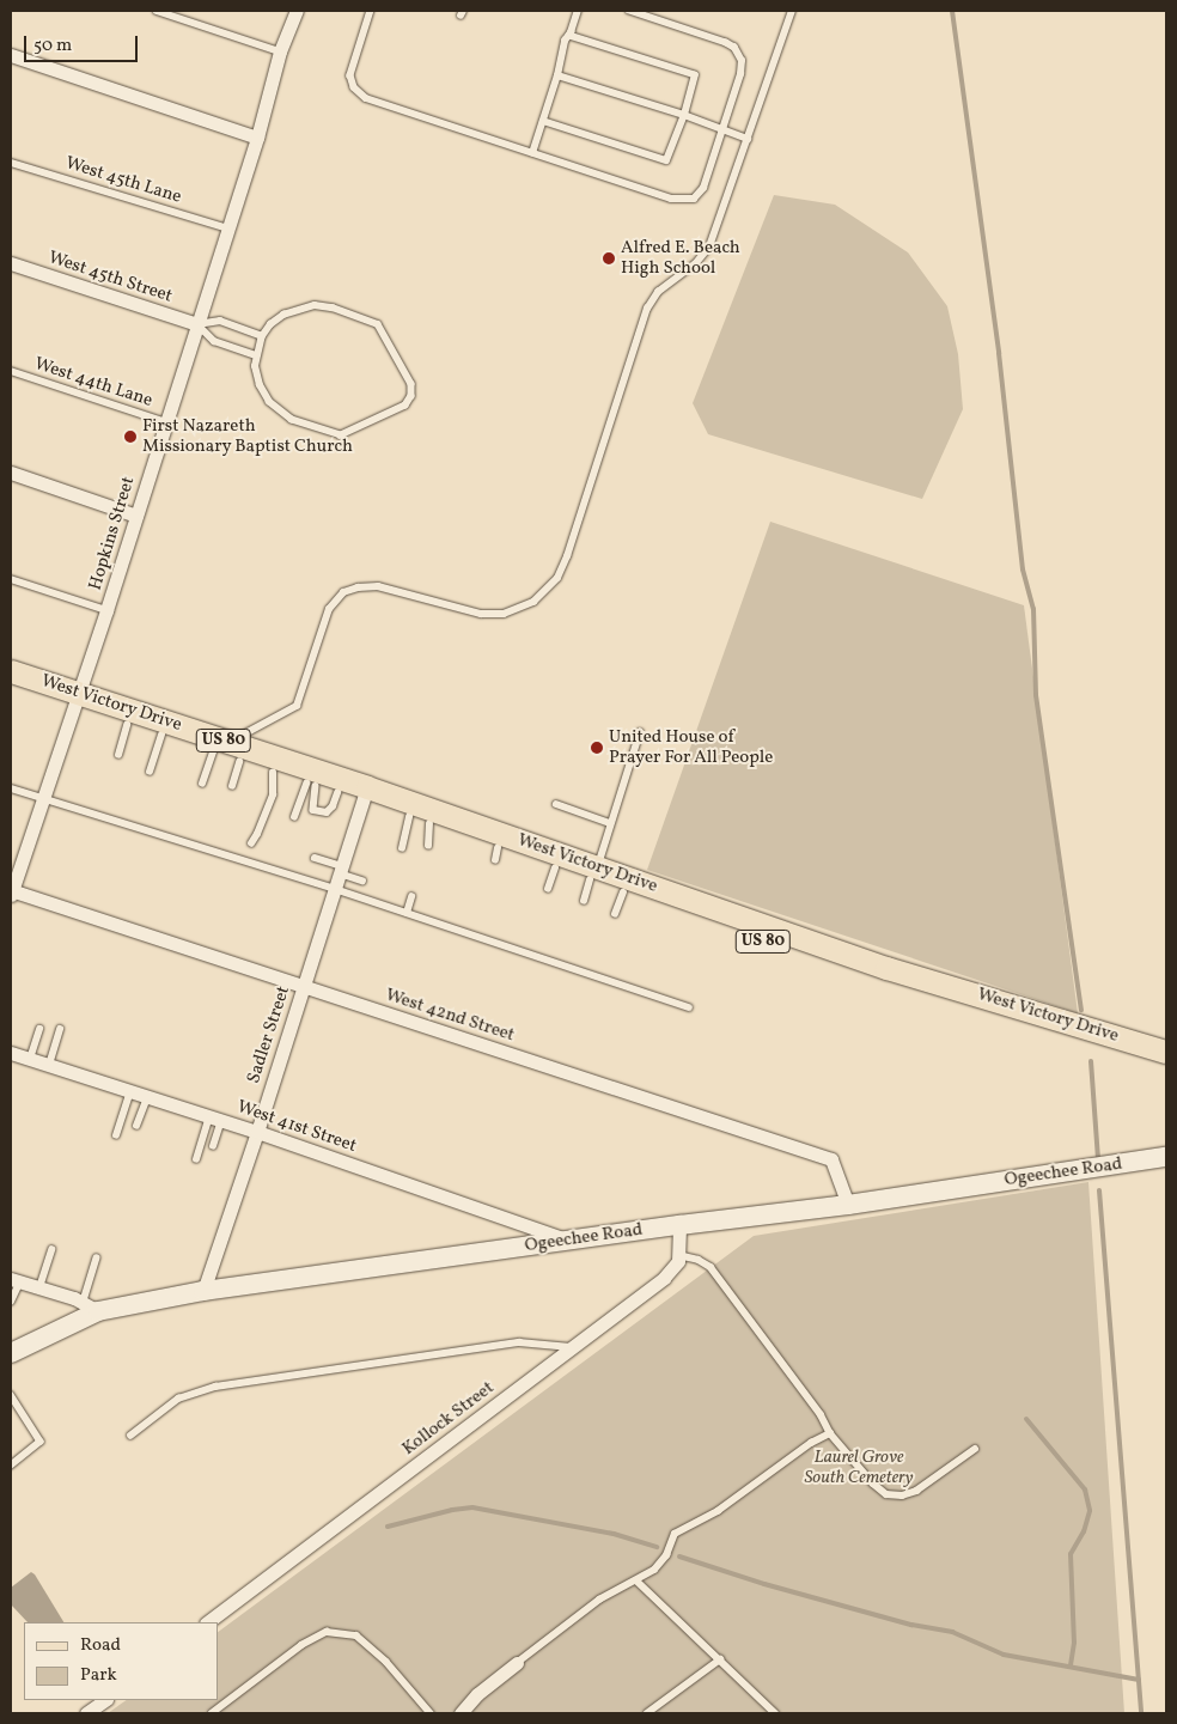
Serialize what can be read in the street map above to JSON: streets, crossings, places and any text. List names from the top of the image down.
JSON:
{
  "streets": {
    "main road": ["West Victory Drive", "US 80"],
    "street": [
      "West 45th Street",
      "Hopkins Street",
      "West 42nd Street",
      "Sadler Street",
      "West 41st Street",
      "Ogeechee Road",
      "Kollock Street"
    ],
    "lane": ["West 45th Lane", "West 44th Lane"]
  },
  "crossings": [
    ["West 45th Lane", "Hopkins Street"],
    ["West 45th Street", "Hopkins Street"],
    ["West 44th Lane", "Hopkins Street"],
    ["Hopkins Street", "West Victory Drive"],
    ["Hopkins Street", "West 42nd Street"],
    ["West Victory Drive", "Sadler Street"],
    ["West 42nd Street", "Sadler Street"],
    ["West 42nd Street", "Ogeechee Road"],
    ["Sadler Street", "West 41st Street"],
    ["Sadler Street", "Ogeechee Road"],
    ["West 41st Street", "Ogeechee Road"]
  ],
  "parks": ["Laurel Grove South Cemetery"],
  "places": ["Alfred E. Beach High School", "First Nazareth Missionary Baptist Church", "United House of Prayer For All People"],
  "legend": ["Road", "Park"],
  "scale_bar": "50 m"
}
